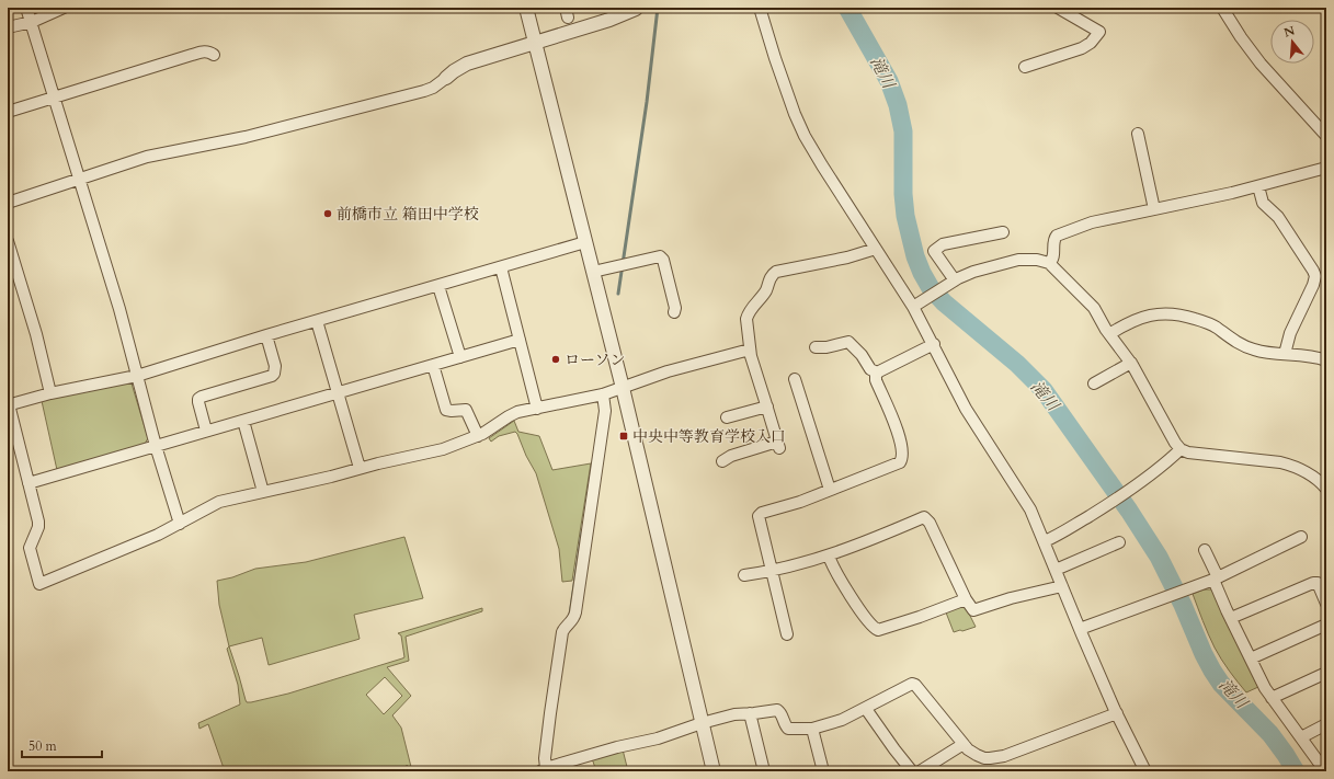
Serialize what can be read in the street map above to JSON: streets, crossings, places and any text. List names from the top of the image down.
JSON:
{
  "water": ["滝川"],
  "places": {
    "other": ["前橋市立 箱田中学校", "ローソン"],
    "transit": ["中央中等教育学校入口"]
  },
  "scale_bar": "50 m",
  "north": "top"
}
